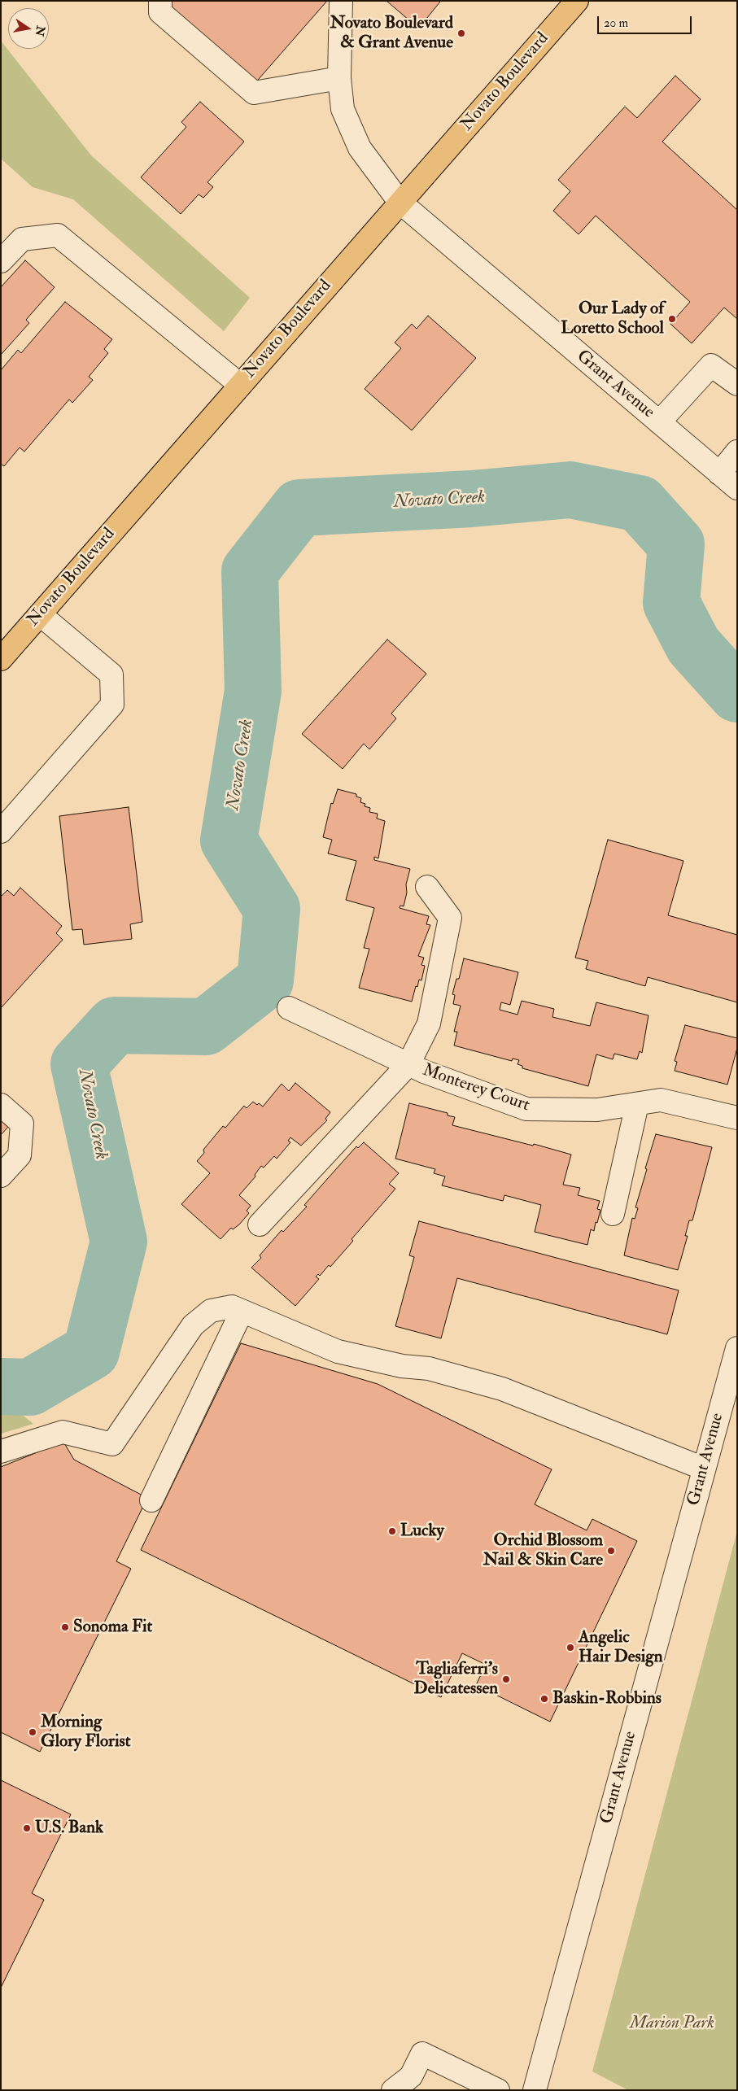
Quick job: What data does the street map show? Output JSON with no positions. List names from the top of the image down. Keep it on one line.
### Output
{"streets":{"main road":["Novato Boulevard"],"street":["Grant Avenue","Monterey Court"]},"crossings":[["Novato Boulevard","Grant Avenue"]],"water":["Novato Creek"],"parks":["Marion Park"],"places":["Novato Boulevard & Grant Avenue","Our Lady of Loretto School","Lucky","Orchid Blossom Nail & Skin Care","Sonoma Fit","Angelic Hair Design","Tagliaferri's Delicatessen","Baskin-Robbins","Morning Glory Florist","U.S. Bank"],"scale_bar":"20 m","north":"right"}
